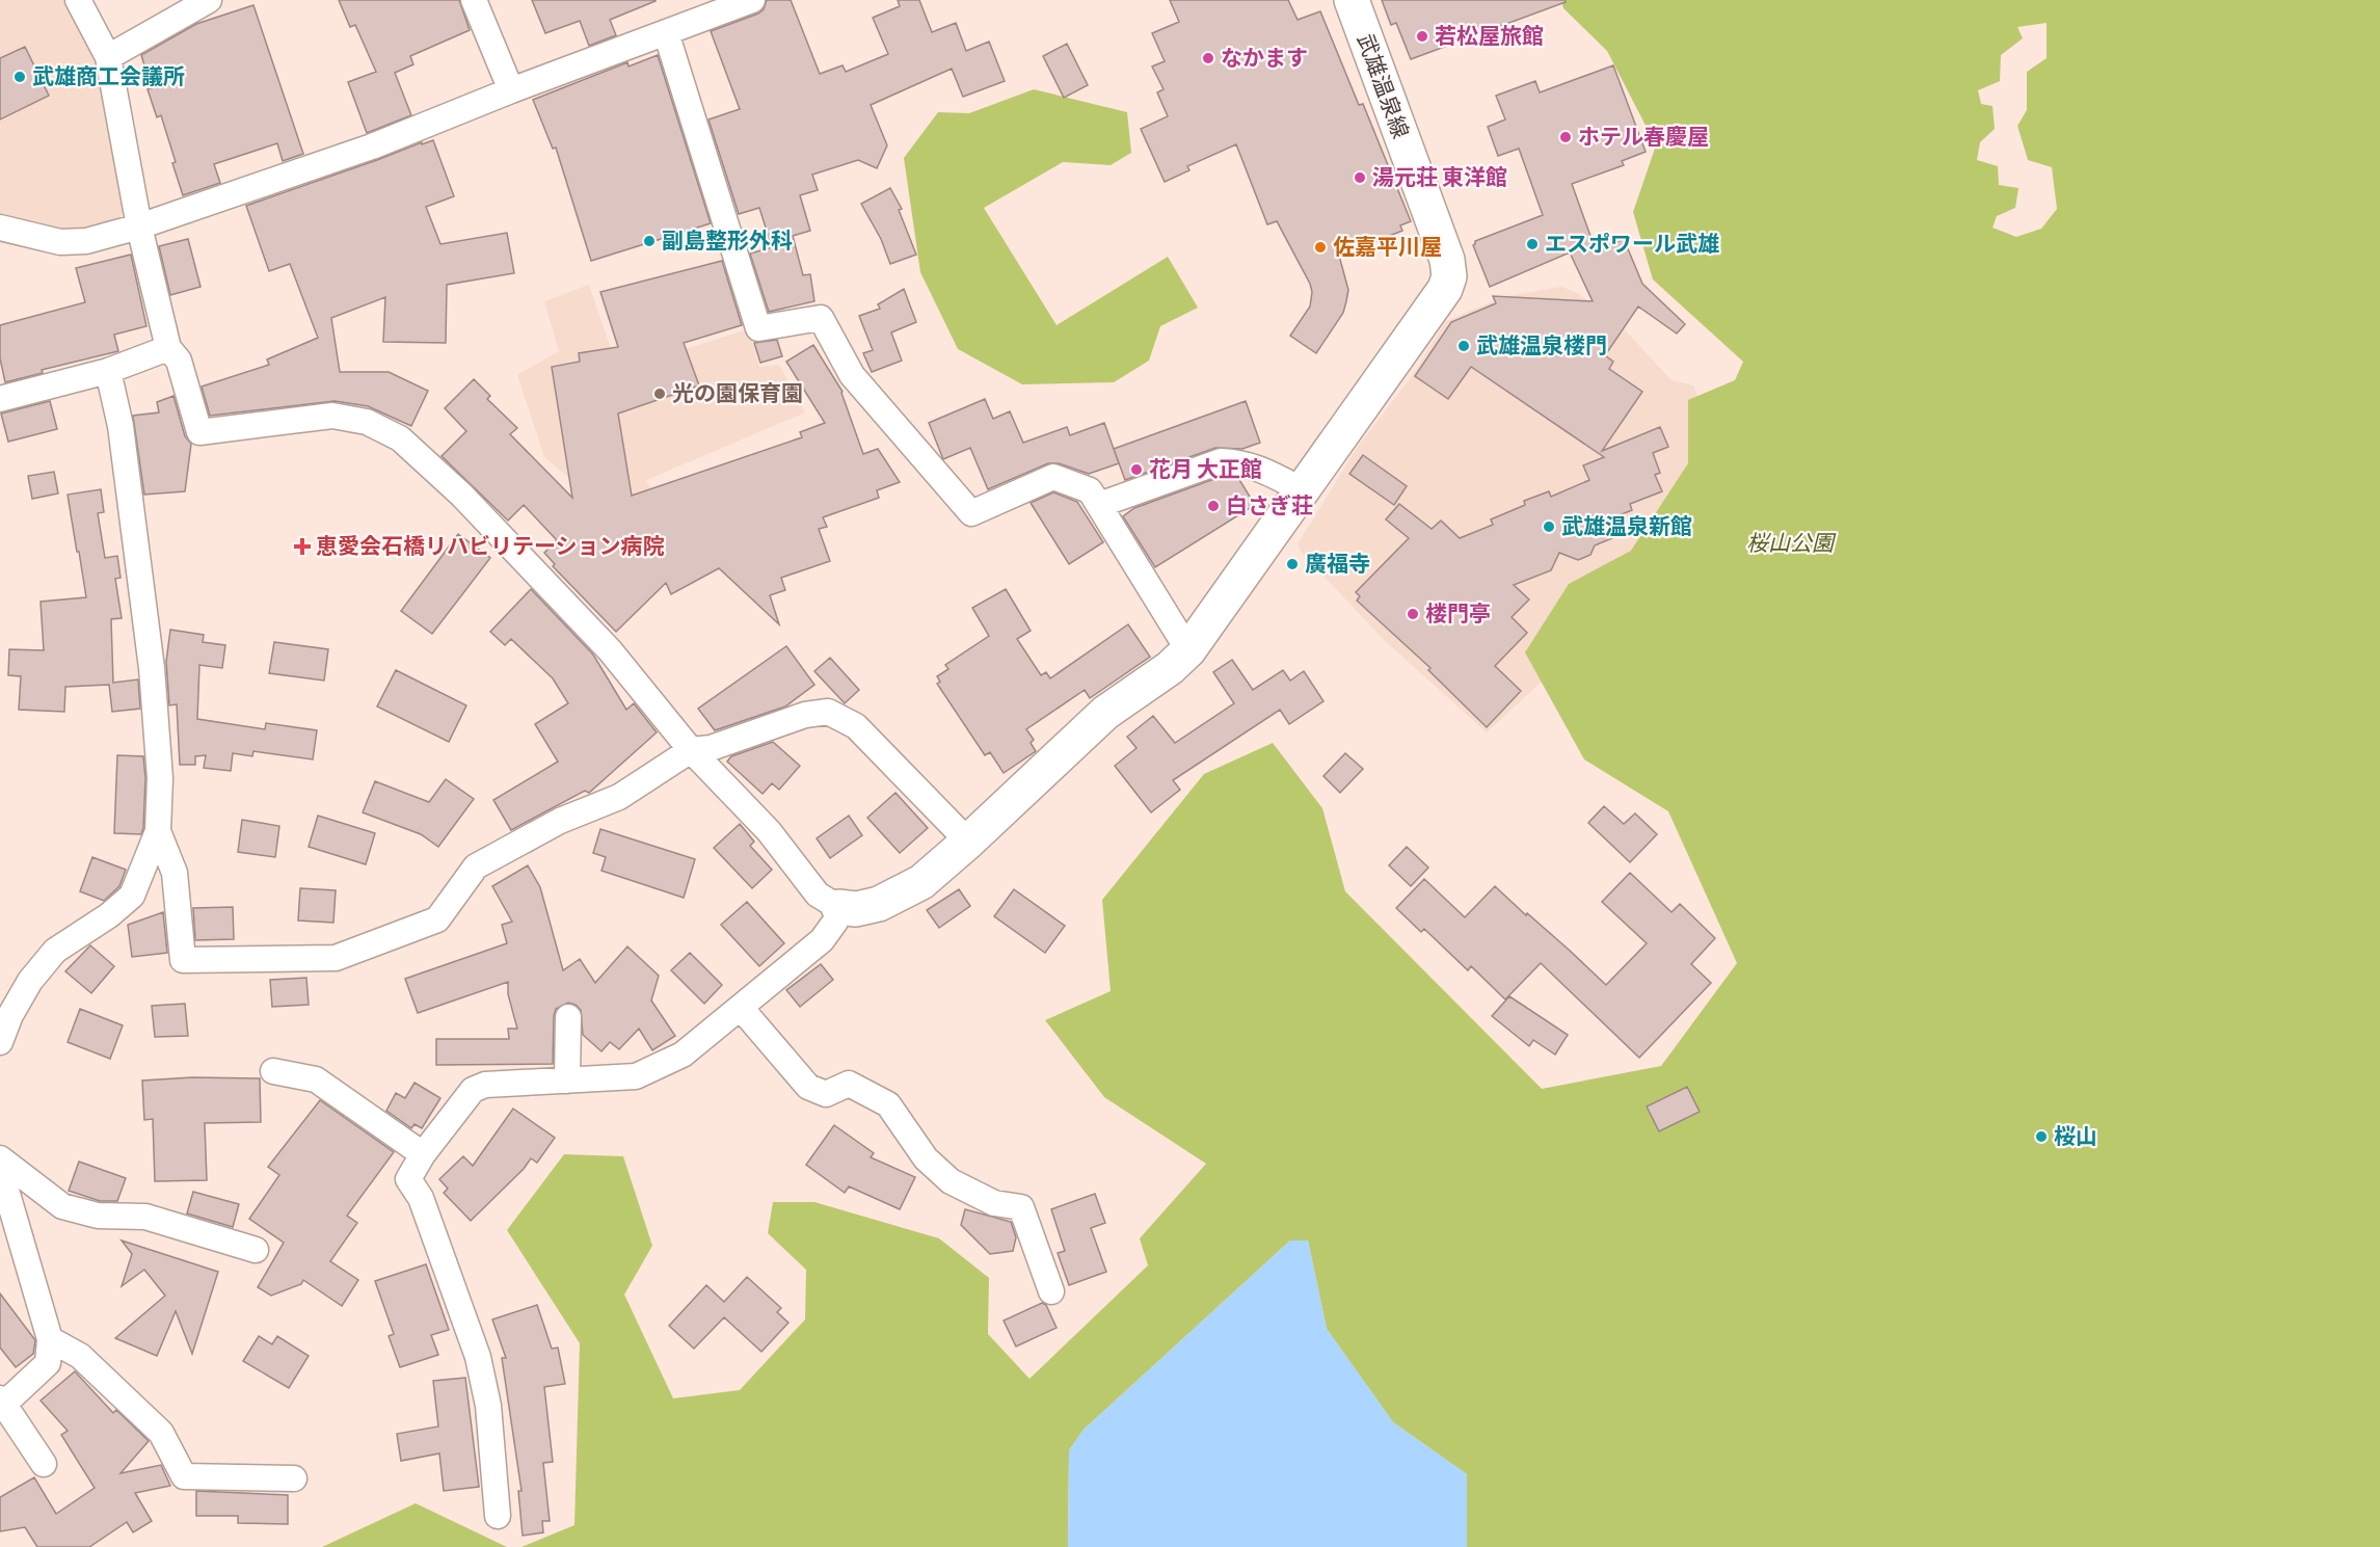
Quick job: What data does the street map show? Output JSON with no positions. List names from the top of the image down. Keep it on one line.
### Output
{"streets":{"street":["武雄温泉線"]},"parks":["桜山公園"],"places":{"other":["若松屋旅館","なかます","武雄商工会議所","ホテル春慶屋","湯元荘 東洋館","副島整形外科","エスポワール武雄","佐嘉平川屋","武雄温泉楼門","光の園保育園","花月 大正館","白さぎ荘","武雄温泉新館","廣福寺","楼門亭","桜山"],"health":["恵愛会石橋リハビリテーション病院"]}}
